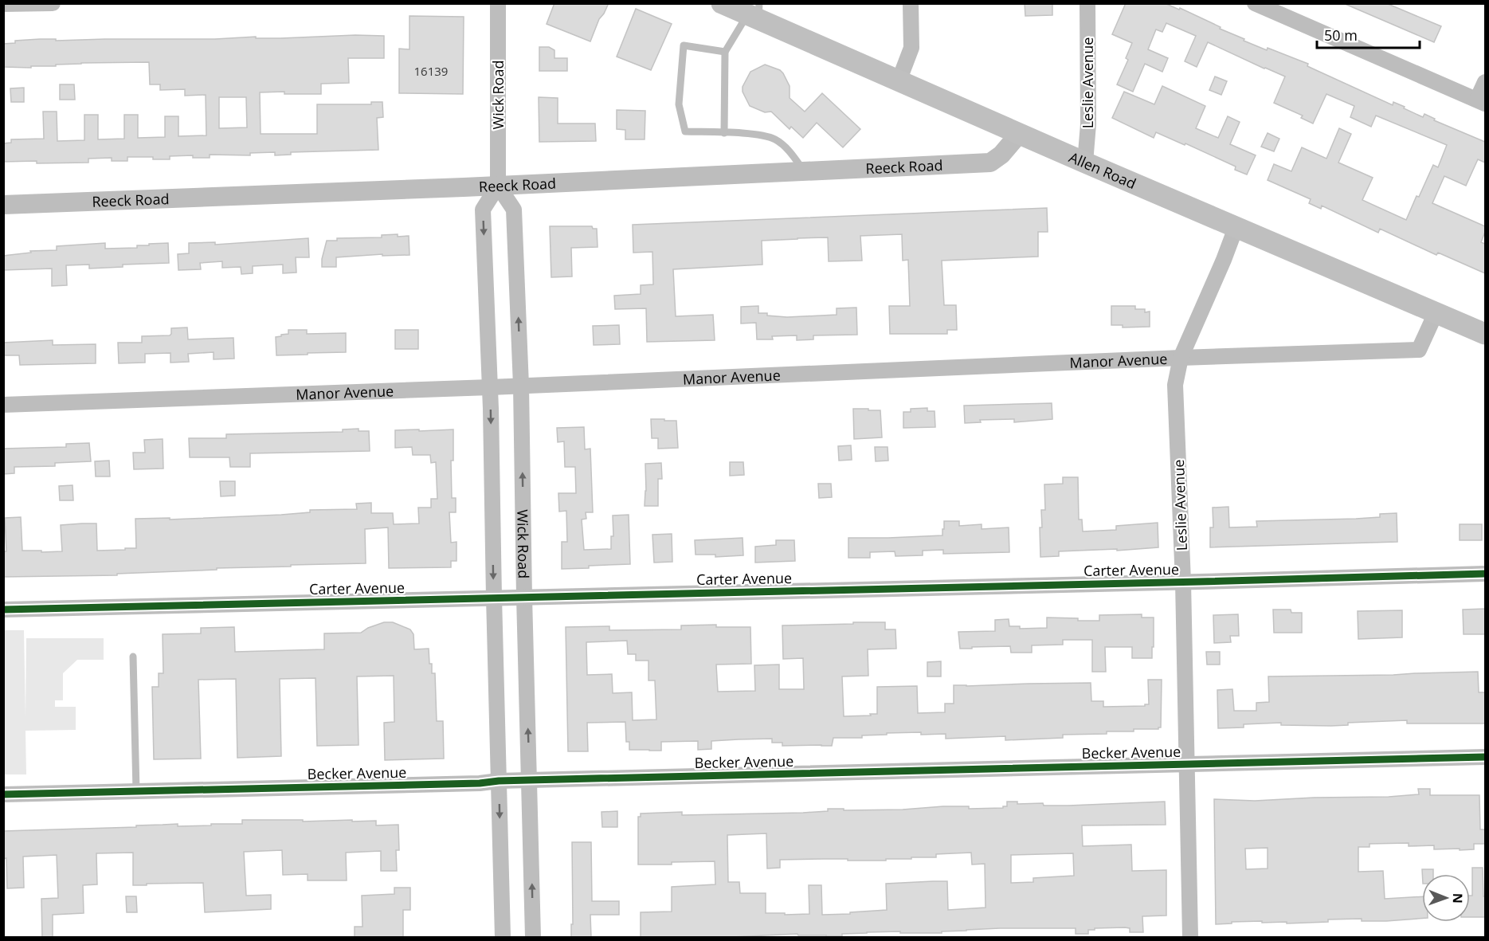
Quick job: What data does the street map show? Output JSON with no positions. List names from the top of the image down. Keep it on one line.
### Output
{"streets":{"main road":["Allen Road"],"street":["Leslie Avenue","Wick Road","Reeck Road","Manor Avenue","Carter Avenue","Becker Avenue"]},"crossings":[["Leslie Avenue","Allen Road"],["Leslie Avenue","Manor Avenue"],["Leslie Avenue","Carter Avenue"],["Leslie Avenue","Becker Avenue"],["Wick Road","Reeck Road"],["Wick Road","Manor Avenue"],["Wick Road","Carter Avenue"],["Wick Road","Becker Avenue"],["Reeck Road","Allen Road"],["Allen Road","Manor Avenue"]],"house_numbers":["16139"],"scale_bar":"50 m","north":"right"}
